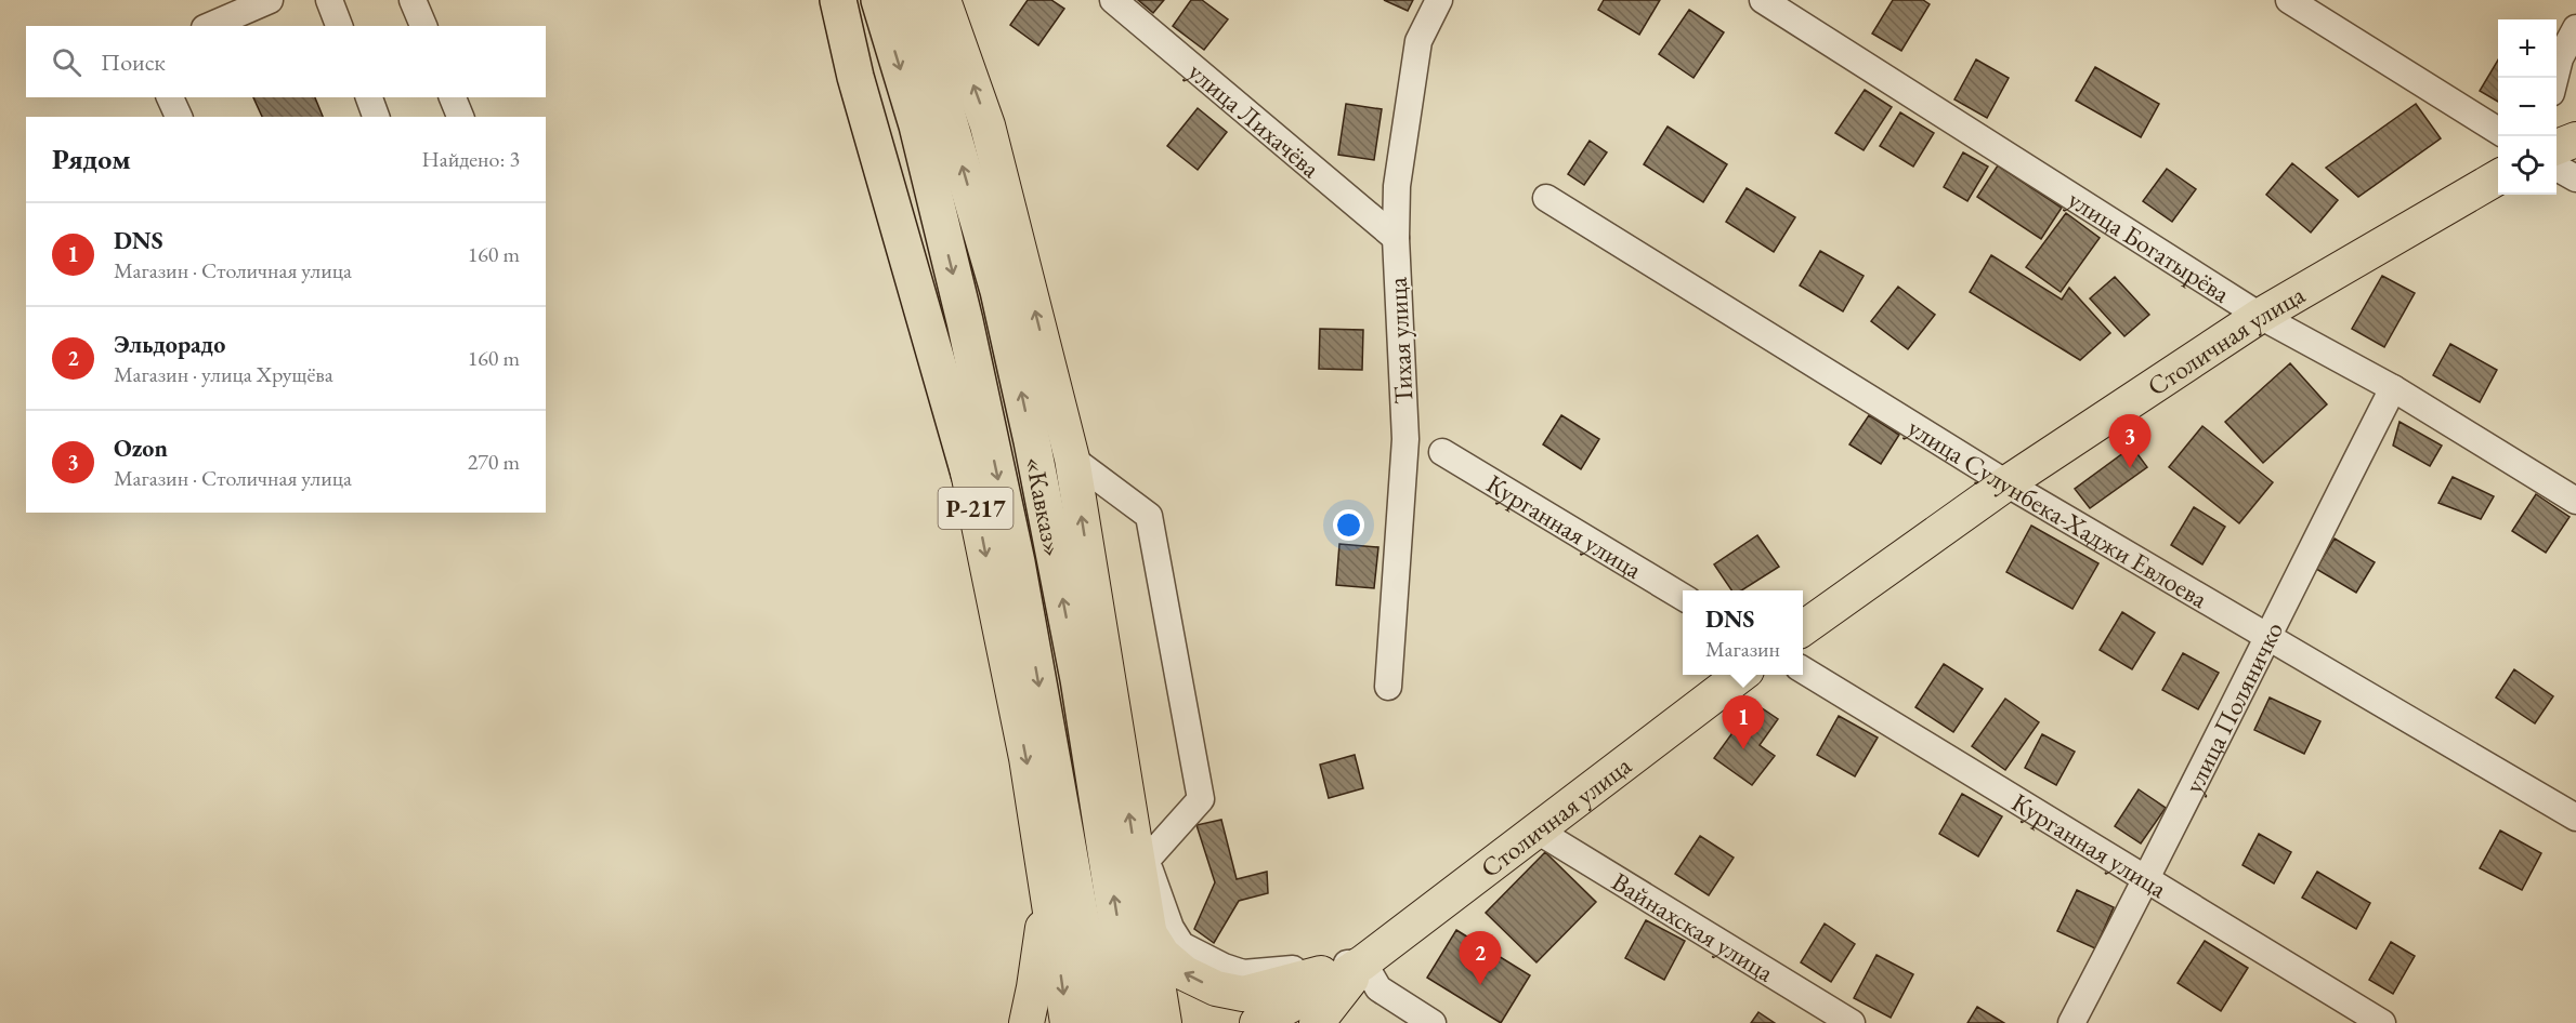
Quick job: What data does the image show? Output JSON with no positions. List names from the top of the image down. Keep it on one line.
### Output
{"streets":{"highway":["«Кавказ»","Р-217"],"main road":["Столичная улица"],"street":["улица Лихачёва","улица Богатырёва","Тихая улица","улица Сулунбека-Хаджи Евлоева","Курганная улица","улица Поляничко","Вайнахская улица"]},"crossings":[["улица Лихачёва","Тихая улица"],["улица Богатырёва","Столичная улица"],["улица Богатырёва","улица Поляничко"],["Столичная улица","улица Сулунбека-Хаджи Евлоева"],["Столичная улица","Вайнахская улица"],["улица Сулунбека-Хаджи Евлоева","улица Поляничко"],["Курганная улица","улица Поляничко"]],"page":{"map_buttons":["+","−"],"search":"Поиск","heading":["Рядом","Найдено: 3"],"list":[{"mark":"1","name":"DNS","note":"Магазин · Столичная улица","value":"160 m"},{"mark":"2","name":"Эльдорадо","note":"Магазин · улица Хрущёва","value":"160 m"},{"mark":"3","name":"Ozon","note":"Магазин · Столичная улица","value":"270 m"}],"pins":["3","1","2"],"popup":["DNS","Магазин"]}}
